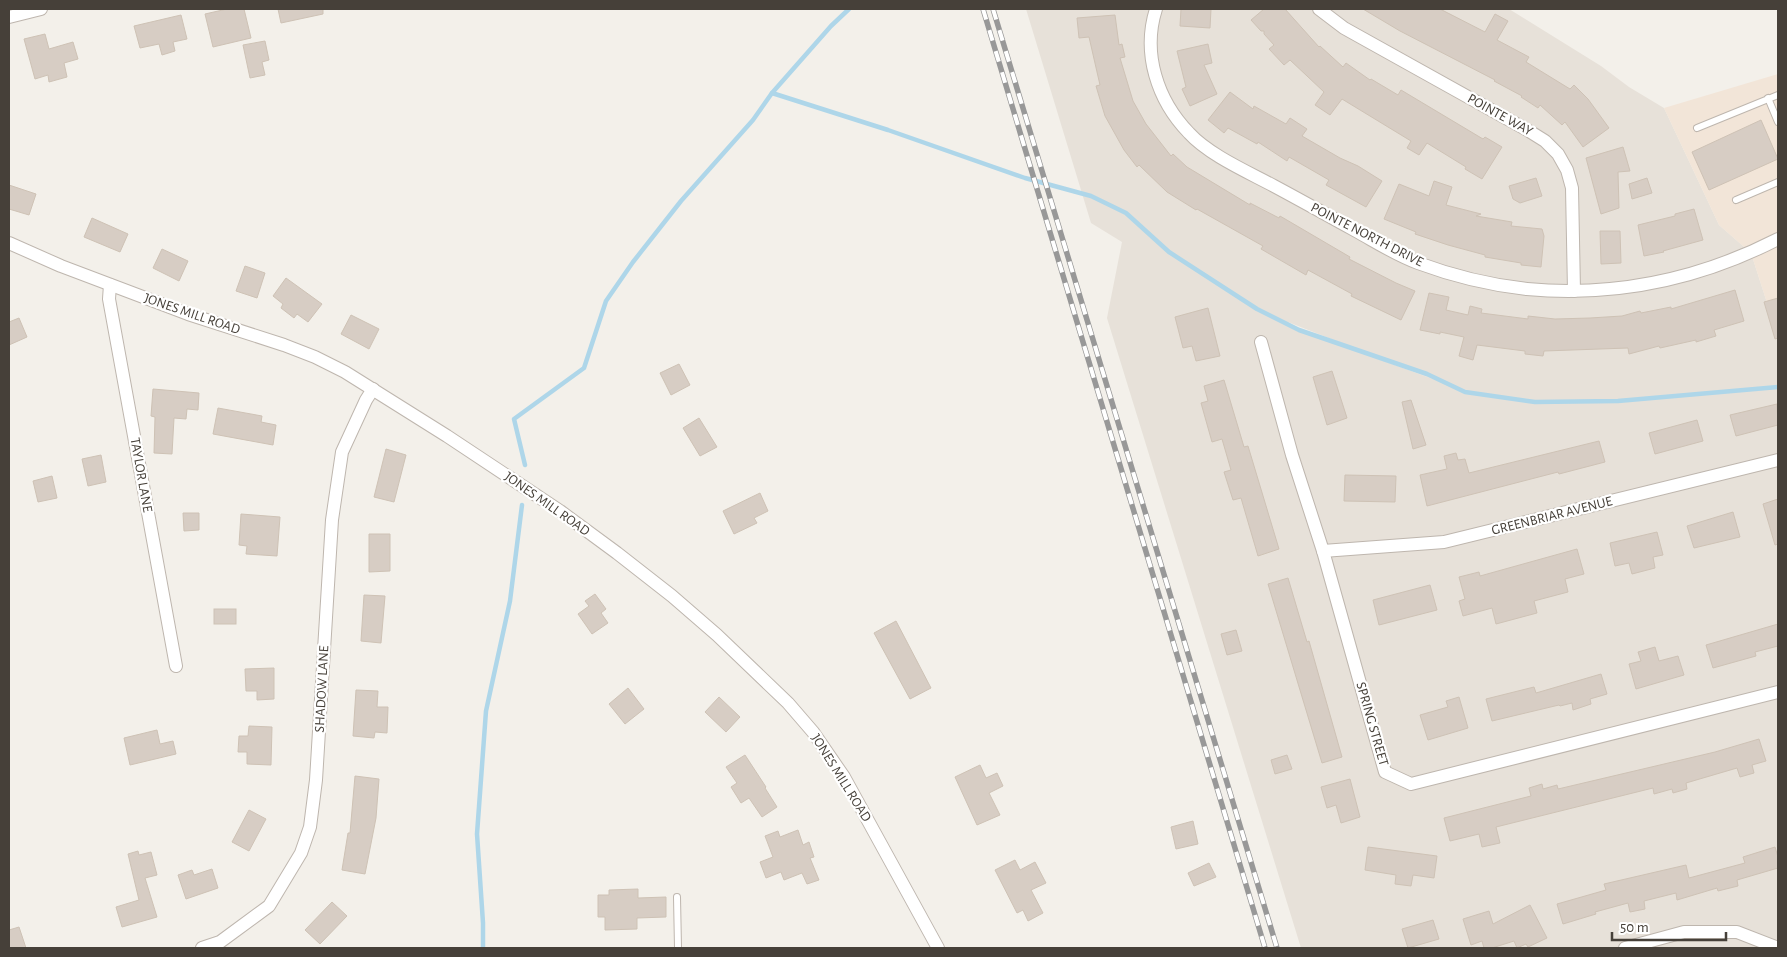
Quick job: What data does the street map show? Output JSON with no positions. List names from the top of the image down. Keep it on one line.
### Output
{"streets":{"street":["POINTE WAY","POINTE NORTH DRIVE","JONES MILL ROAD","TAYLOR LANE","GREENBRIAR AVENUE","SHADOW LANE","SPRING STREET"]},"crossings":[["POINTE WAY","POINTE NORTH DRIVE"],["JONES MILL ROAD","TAYLOR LANE"],["JONES MILL ROAD","SHADOW LANE"],["GREENBRIAR AVENUE","SPRING STREET"]],"scale_bar":"50 m"}
